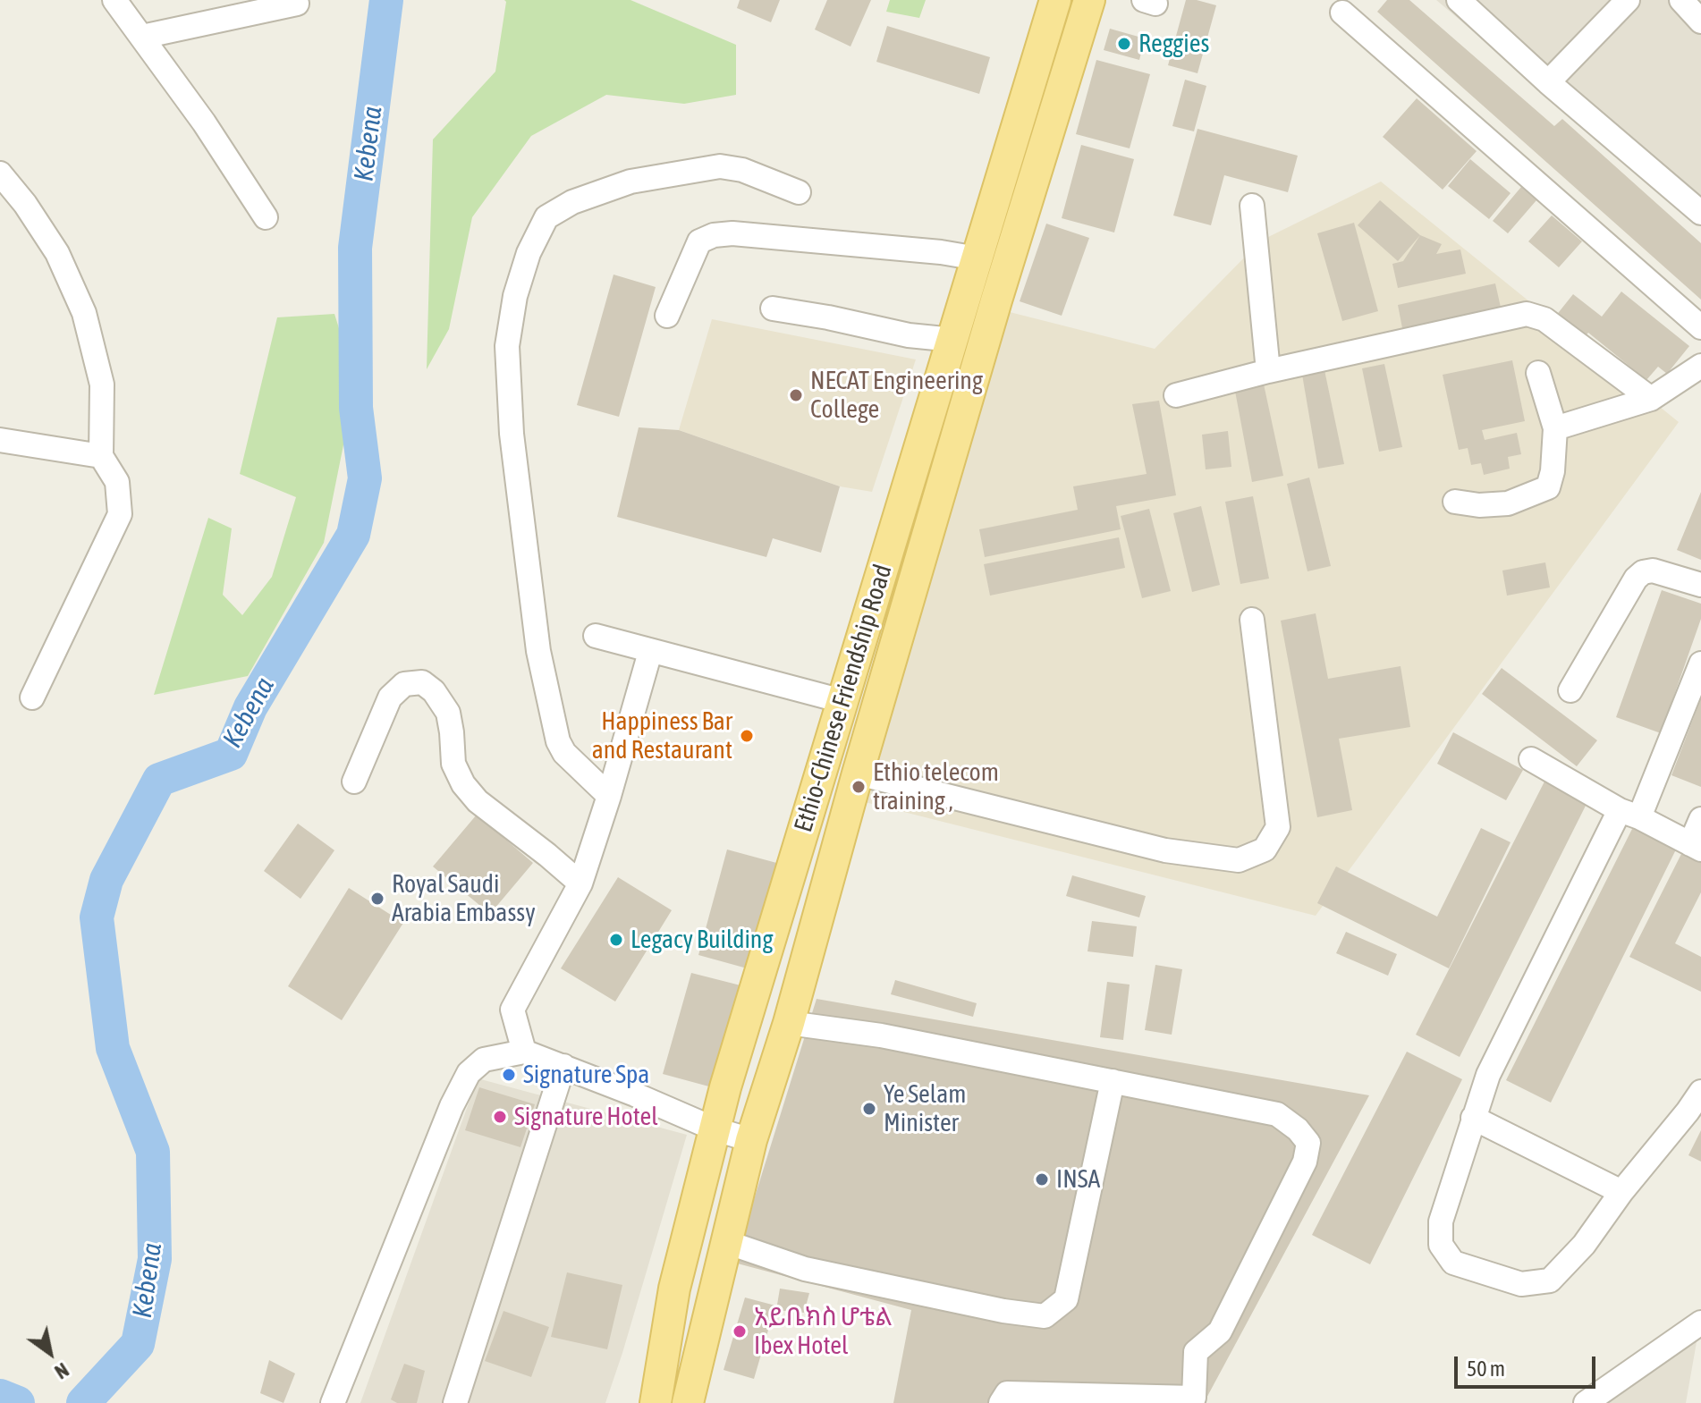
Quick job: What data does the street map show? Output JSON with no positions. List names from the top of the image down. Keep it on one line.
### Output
{"streets":{"main road":["Ethio-Chinese Friendship Road"]},"water":["Kebena"],"places":["Reggies","NECAT Engineering College","Happiness Bar and Restaurant","Ethio telecom training ,","Royal Saudi Arabia Embassy","Legacy Building","Signature Spa","Ye Selam Minister","Signature Hotel","INSA","አይቤክስ ሆቴል Ibex Hotel"],"scale_bar":"50 m","north":"bottom right"}
